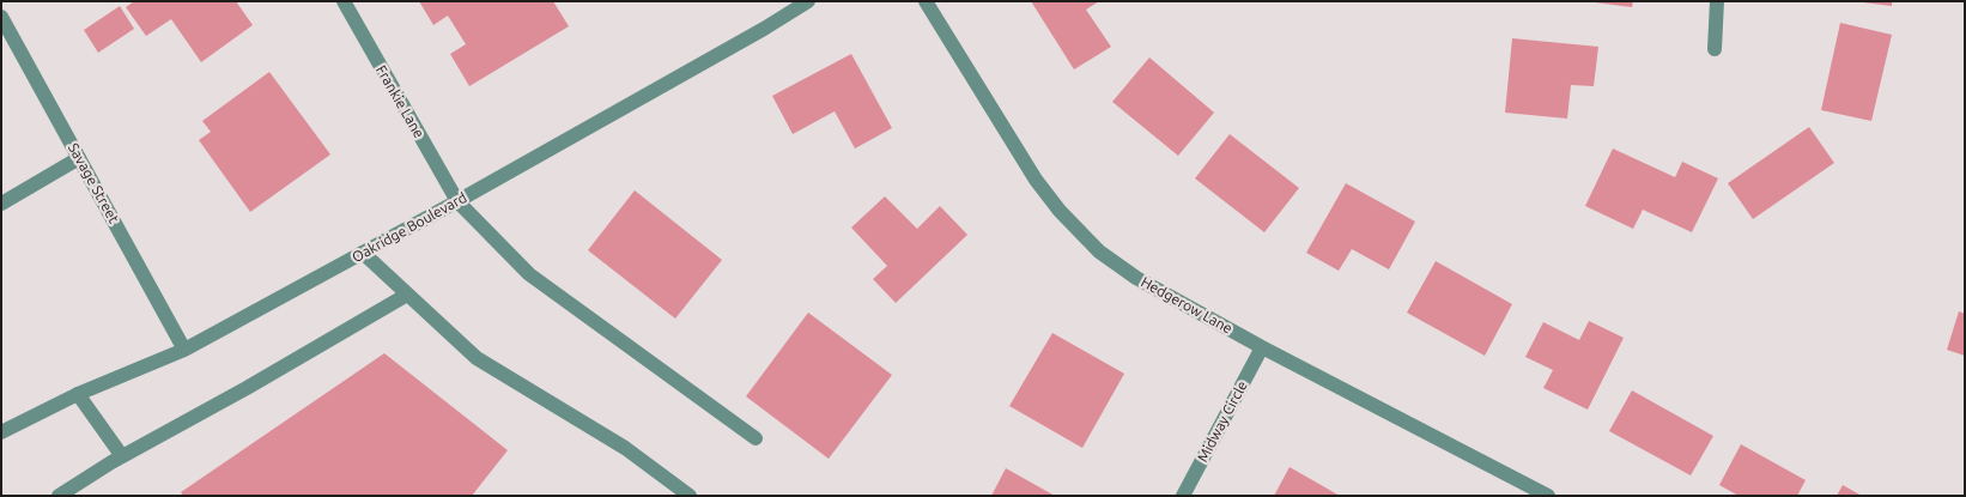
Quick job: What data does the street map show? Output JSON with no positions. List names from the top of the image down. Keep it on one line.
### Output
{"streets":{"street":["Frankie Lane","Savage Street","Oakridge Boulevard","Hedgerow Lane","Midway Circle"]},"crossings":[["Frankie Lane","Oakridge Boulevard"],["Savage Street","Oakridge Boulevard"],["Hedgerow Lane","Midway Circle"]]}
